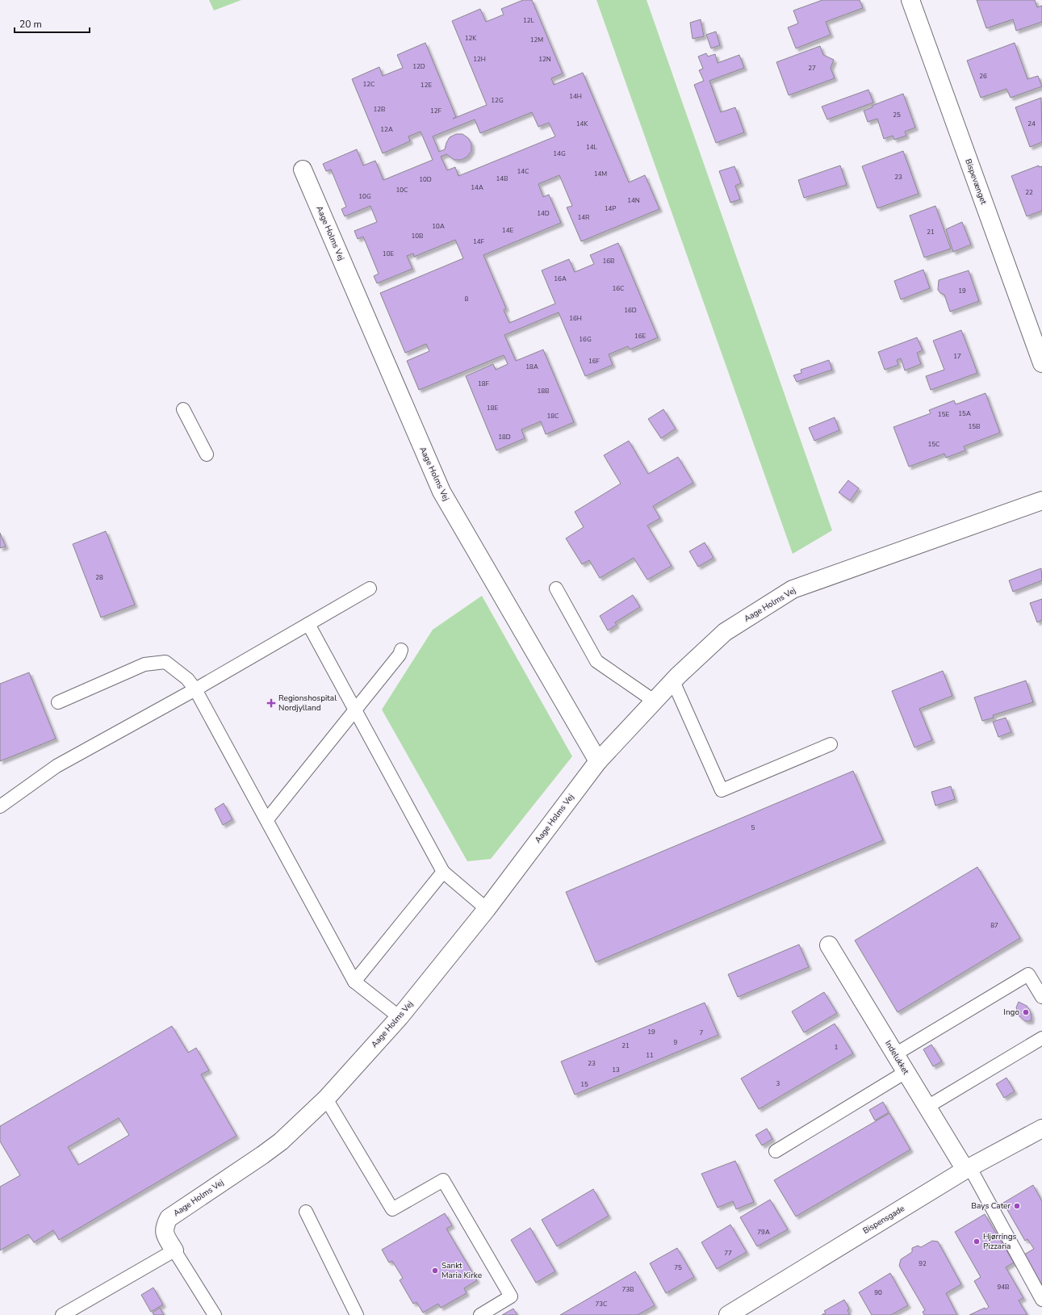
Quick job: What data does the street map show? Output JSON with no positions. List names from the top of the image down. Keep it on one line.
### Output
{"streets":{"street":["Bispevænget","Aage Holms Vej","Indelukket","Bispensgade"]},"crossings":[["Indelukket","Bispensgade"]],"places":{"health":["Regionshospital Nordjylland"],"other":["Ingo","Bays Cater","Hjørrings Pizzaria","Sankt Maria Kirke"]},"house_numbers":["12L","12K","12M","12H","12N","12D","27","26","12C","12E","14H","12G","12B","12F","25","14K","24","12A","14L","14G","14C","14M","23","14B","10D","14A","10C","22","10G","14N","14P","14D","14R","10A","14E","21","10B","14F","10E","16B","16A","16C","19","8","16D","16H","16E","16G","17","16F","18A","18F","18B","18E","15A","15E","18C","15B","18D","15C","28","5","87","19","7","9","21","1","11","23","13","3","15","79A","77","92","75","94B","73B","90","73C"],"scale_bar":"20 m"}
